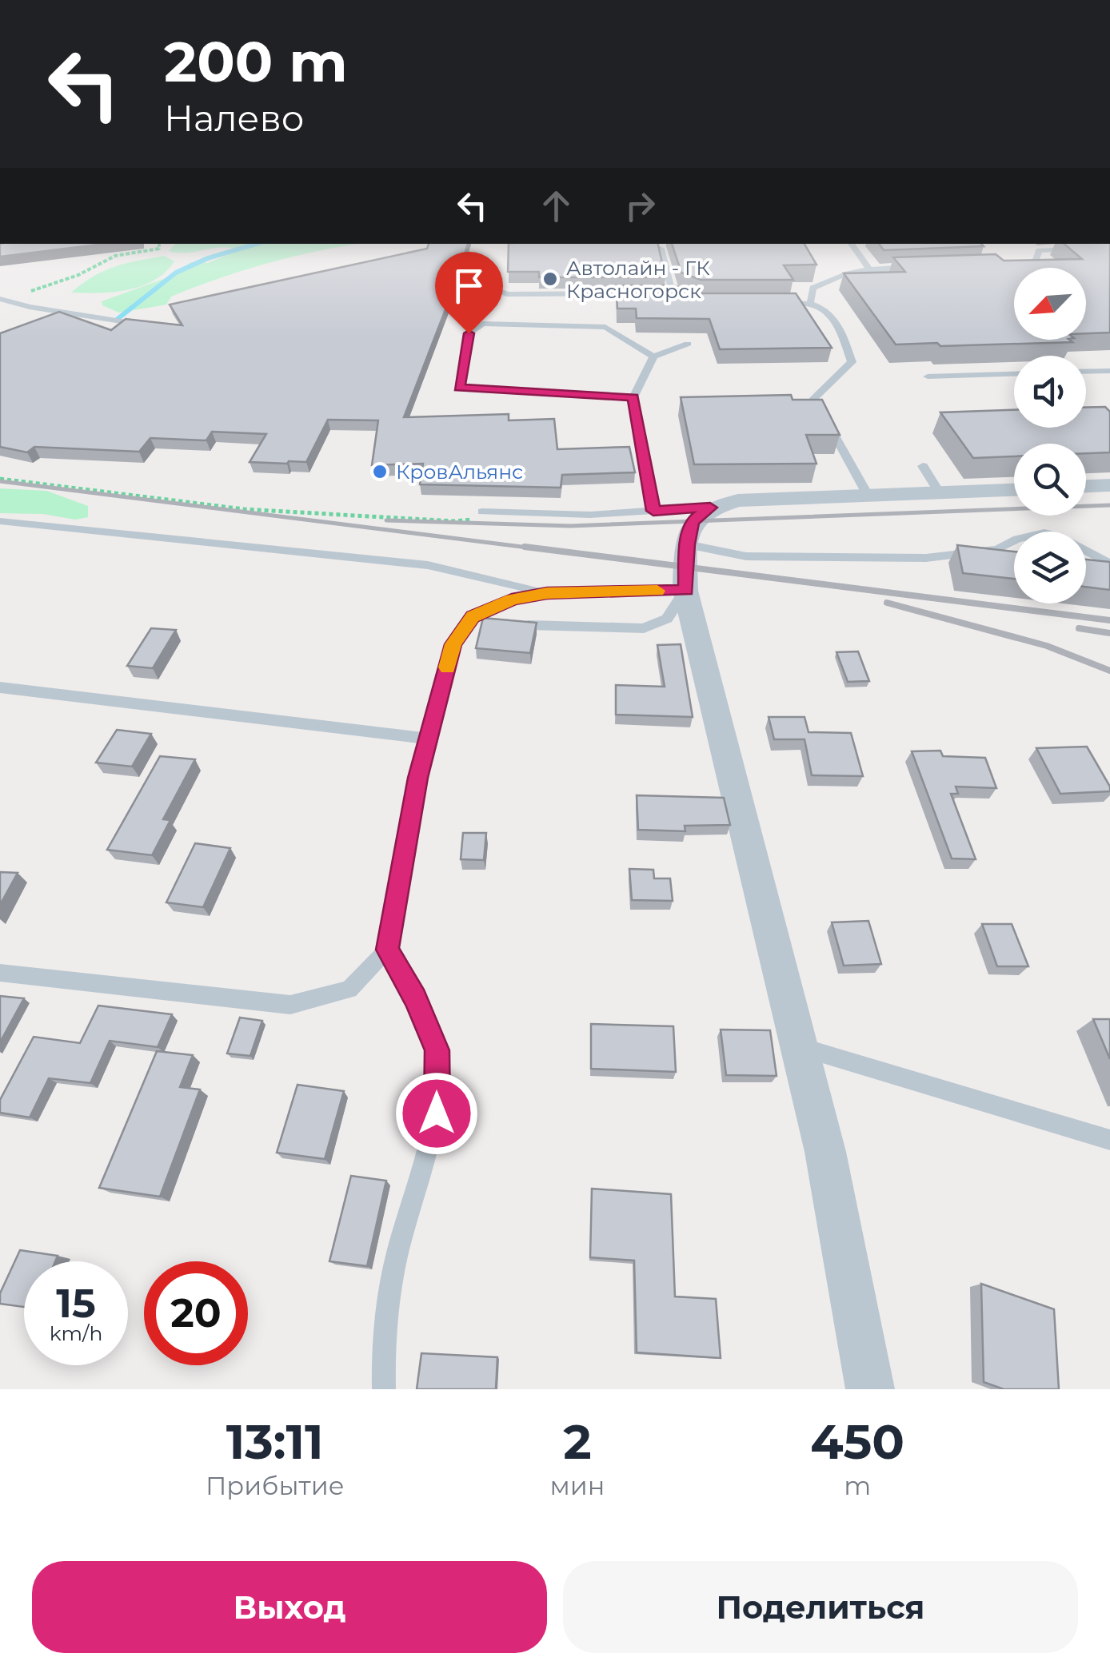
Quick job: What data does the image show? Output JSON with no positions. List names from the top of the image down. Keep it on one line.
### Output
{"places":["Автолайн - ГК Красногорск","КровАльянс"],"north":"bottom left","page":{"turn":["200 m","Налево"],"speed":"15 km/h","limit":"20","eta":["13:11","Прибытие","2","мин","450","m"],"buttons":["Выход","Поделиться"]}}
